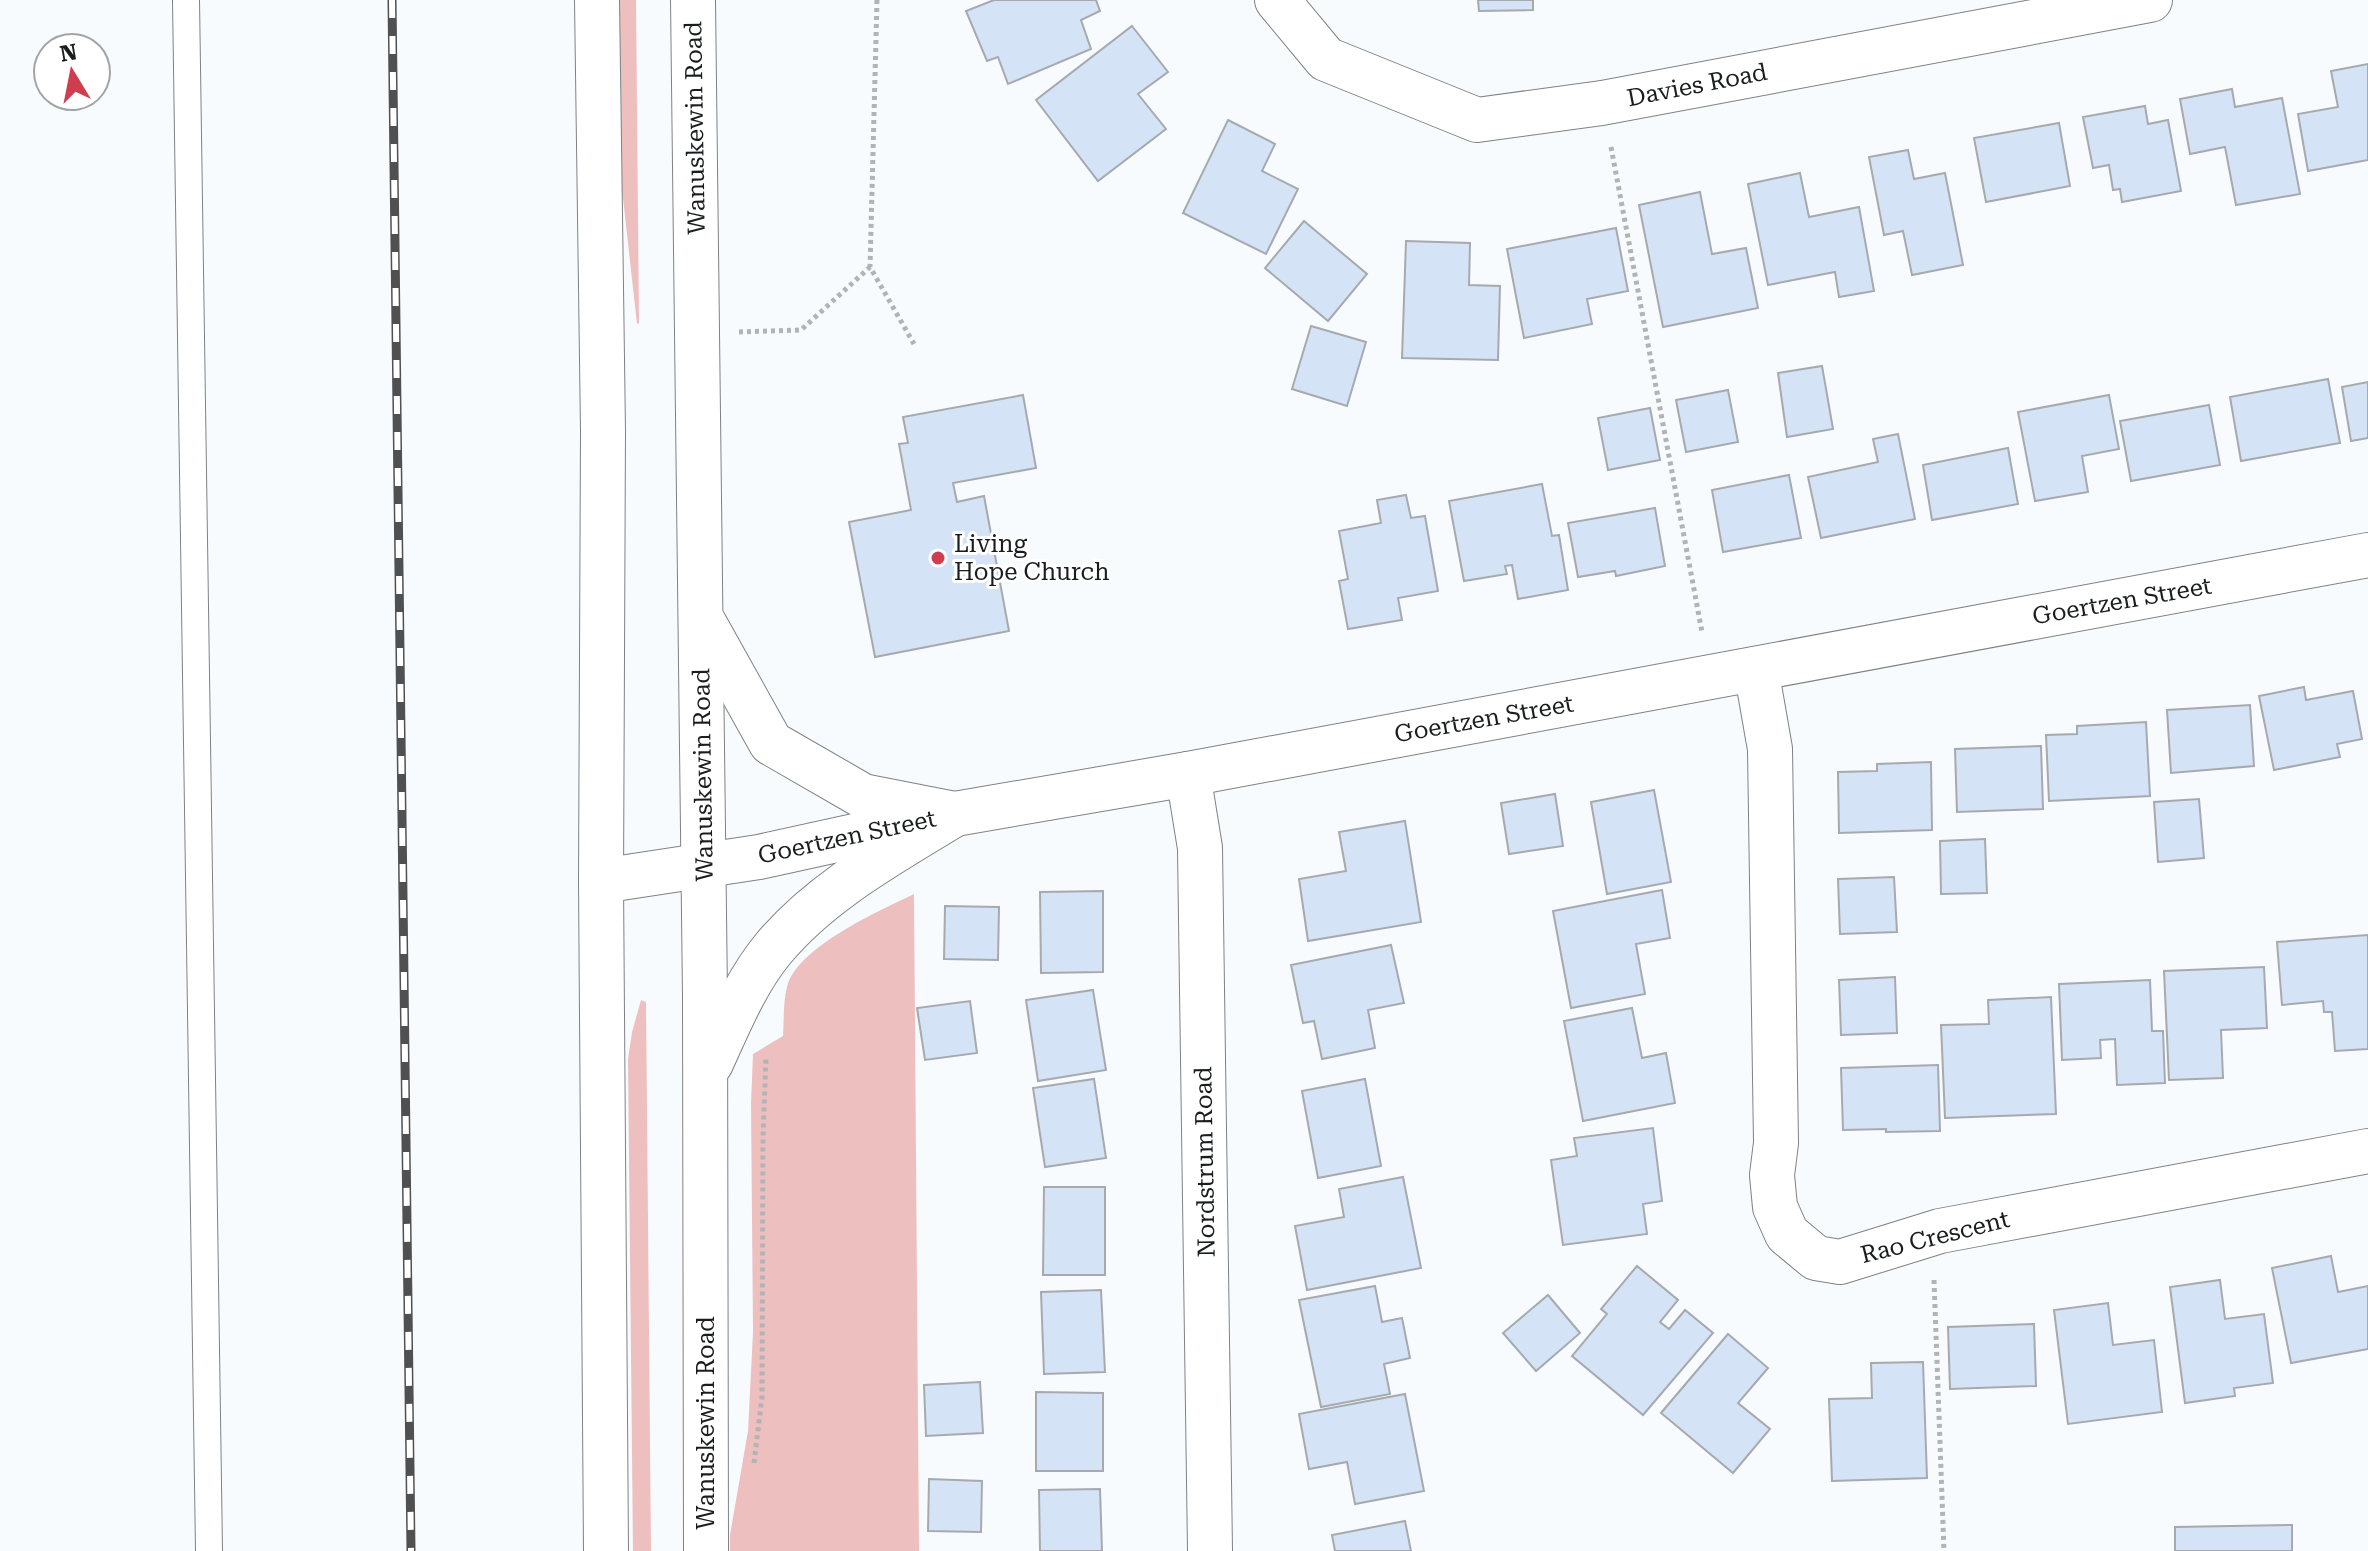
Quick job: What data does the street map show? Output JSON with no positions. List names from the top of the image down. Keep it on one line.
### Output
{"streets":{"street":["Davies Road","Wanuskewin Road","Goertzen Street","Nordstrum Road","Rao Crescent"]},"crossings":[["Wanuskewin Road","Goertzen Street"],["Goertzen Street","Nordstrum Road"],["Goertzen Street","Rao Crescent"]],"places":["Living Hope Church"],"north":"top"}
